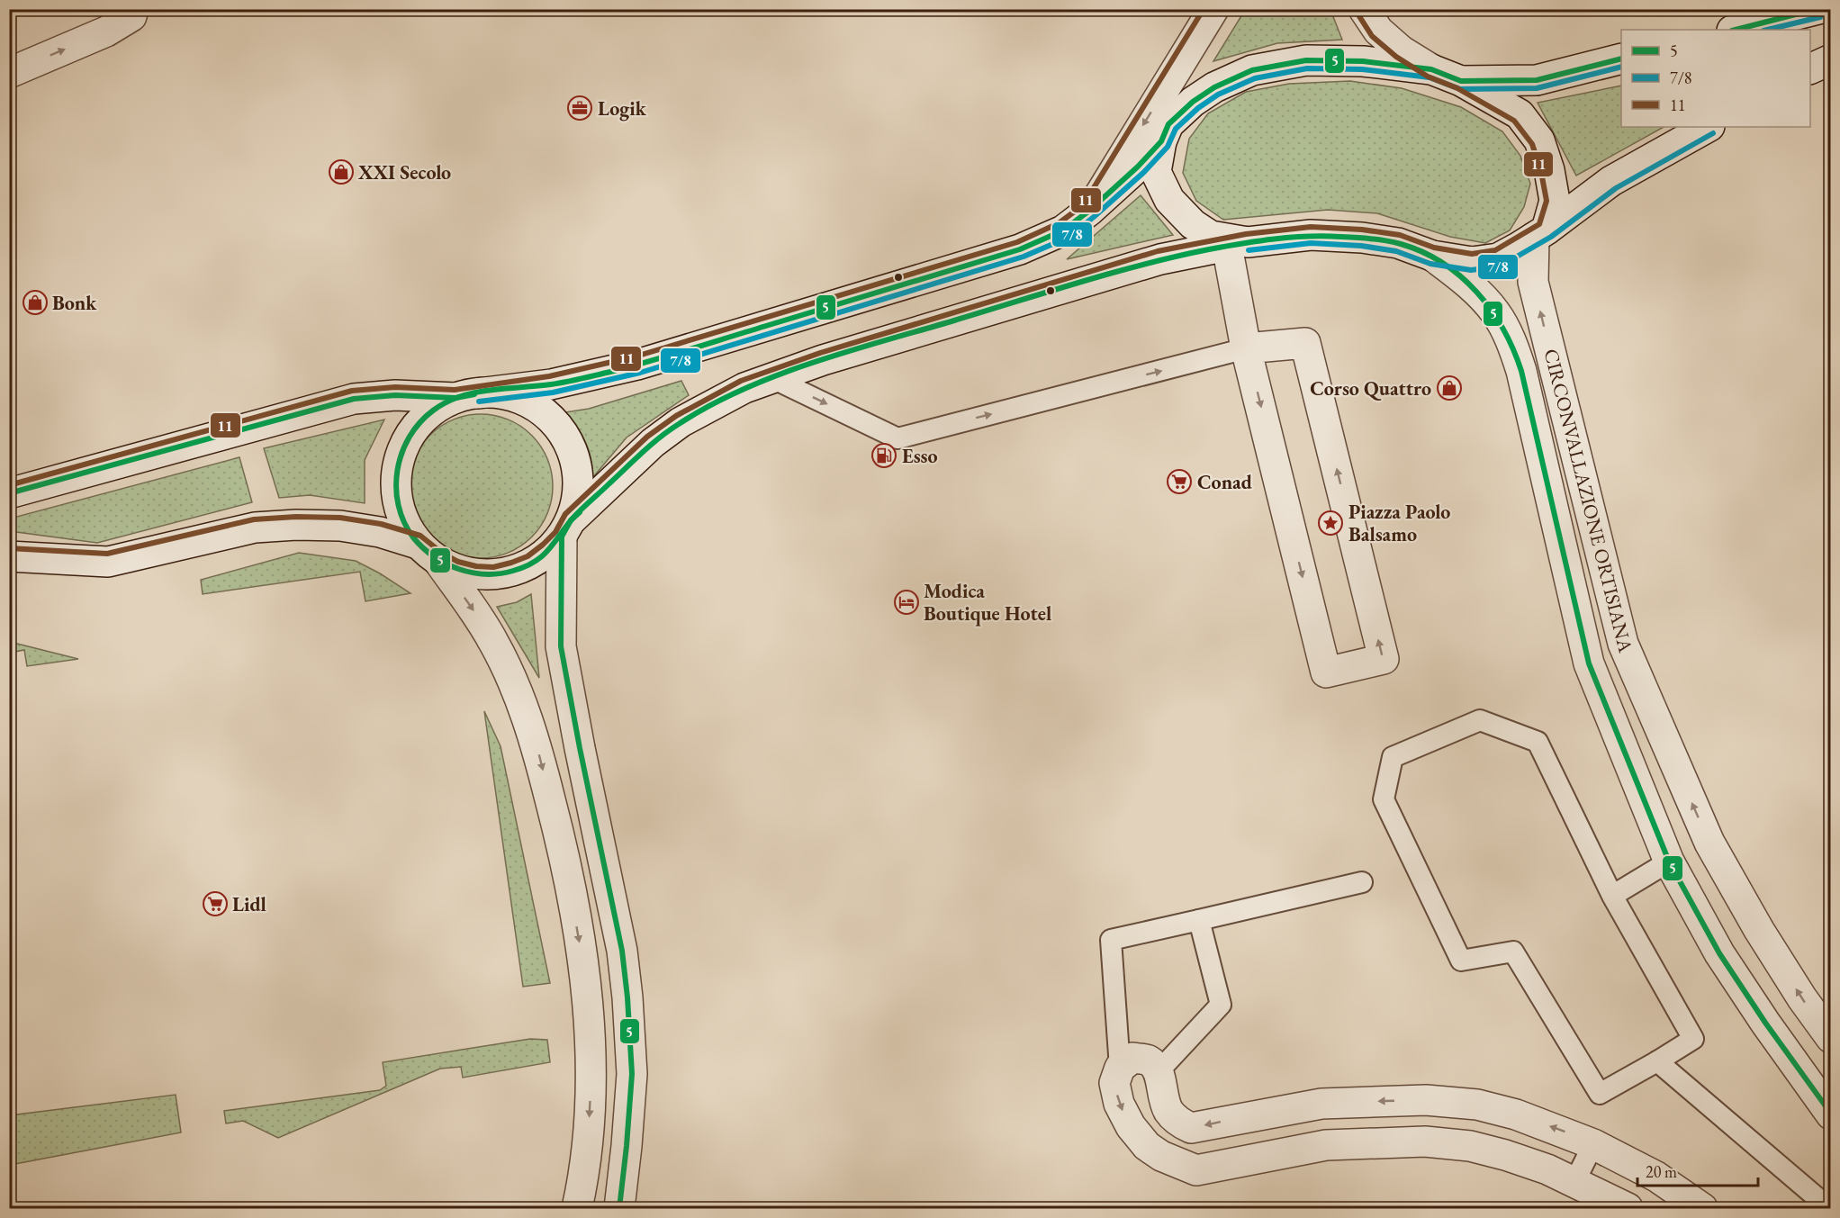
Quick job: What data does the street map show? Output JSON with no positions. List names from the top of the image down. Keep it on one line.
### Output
{"streets":{"street":["CIRCONVALLAZIONE ORTISIANA"]},"places":{"office":["Logik"],"shop":["XXI Secolo","Bonk","Corso Quattro"],"fuel station":["Esso"],"supermarket":["Conad","Lidl"],"place":["Piazza Paolo Balsamo"],"hotel":["Modica Boutique Hotel"]},"lines":["transit line 5","transit line 11","transit line 7/8"],"legend":["5","7/8","11"],"scale_bar":"20 m"}
